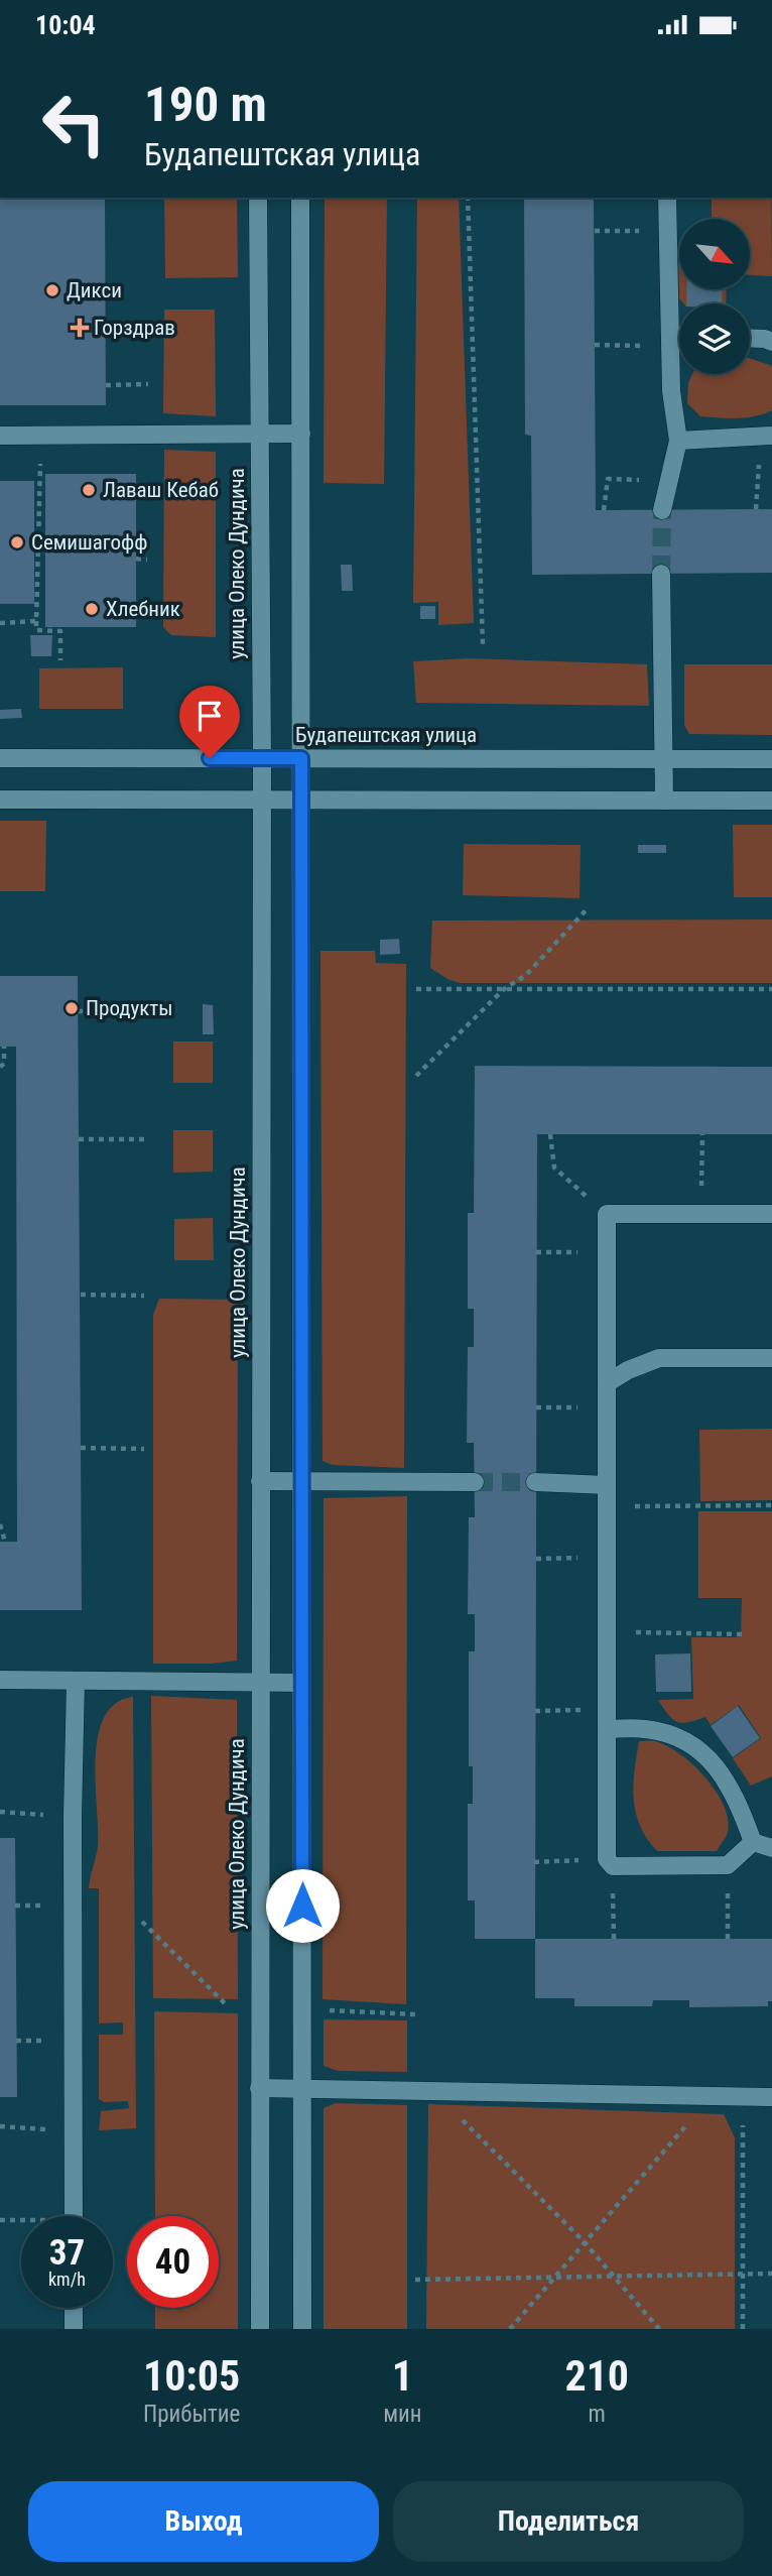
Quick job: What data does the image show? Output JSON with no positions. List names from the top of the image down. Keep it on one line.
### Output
{"streets":{"street":["улица Олеко Дундича","Будапештская улица"]},"crossings":[["улица Олеко Дундича","Будапештская улица"]],"places":{"other":["Дикси","Лаваш Кебаб","Семишагофф","Хлебник","Продукты"],"health":["Горздрав"]},"north":"bottom right","page":{"status":"10:04","turn":["190 m","Будапештская улица"],"speed":"37 km/h","limit":"40","eta":["10:05","Прибытие","1","мин","210","m"],"buttons":["Выход","Поделиться"]}}
